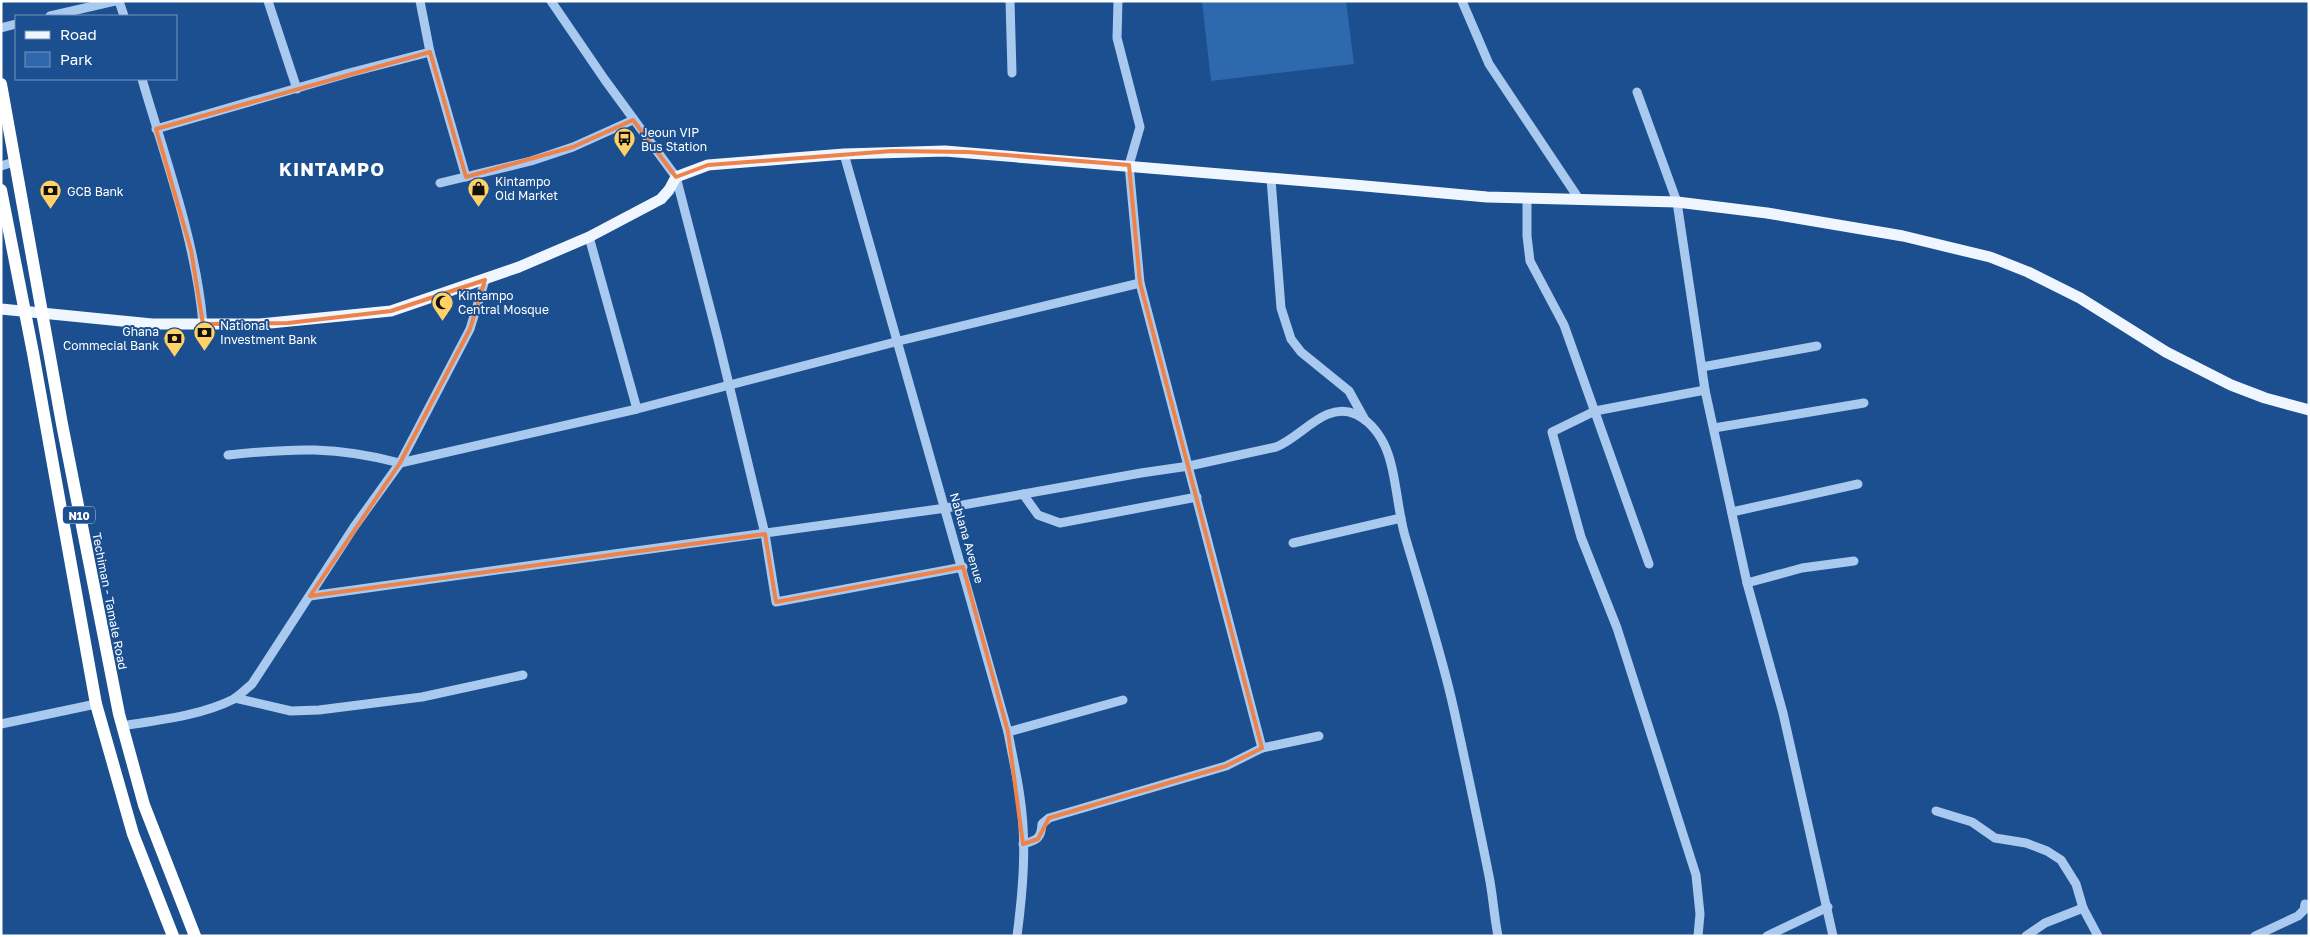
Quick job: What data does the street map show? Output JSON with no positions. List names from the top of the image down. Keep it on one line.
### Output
{"streets":{"highway":["N10","Techiman - Tamale Road"],"street":["Nablana Avenue"]},"districts":["KINTAMPO"],"places":{"bus stop":["Jeoun VIP Bus Station"],"shop":["Kintampo Old Market"],"bank":["GCB Bank","National Investment Bank","Ghana Commecial Bank"],"mosque":["Kintampo Central Mosque"]},"legend":["Road","Park"]}
